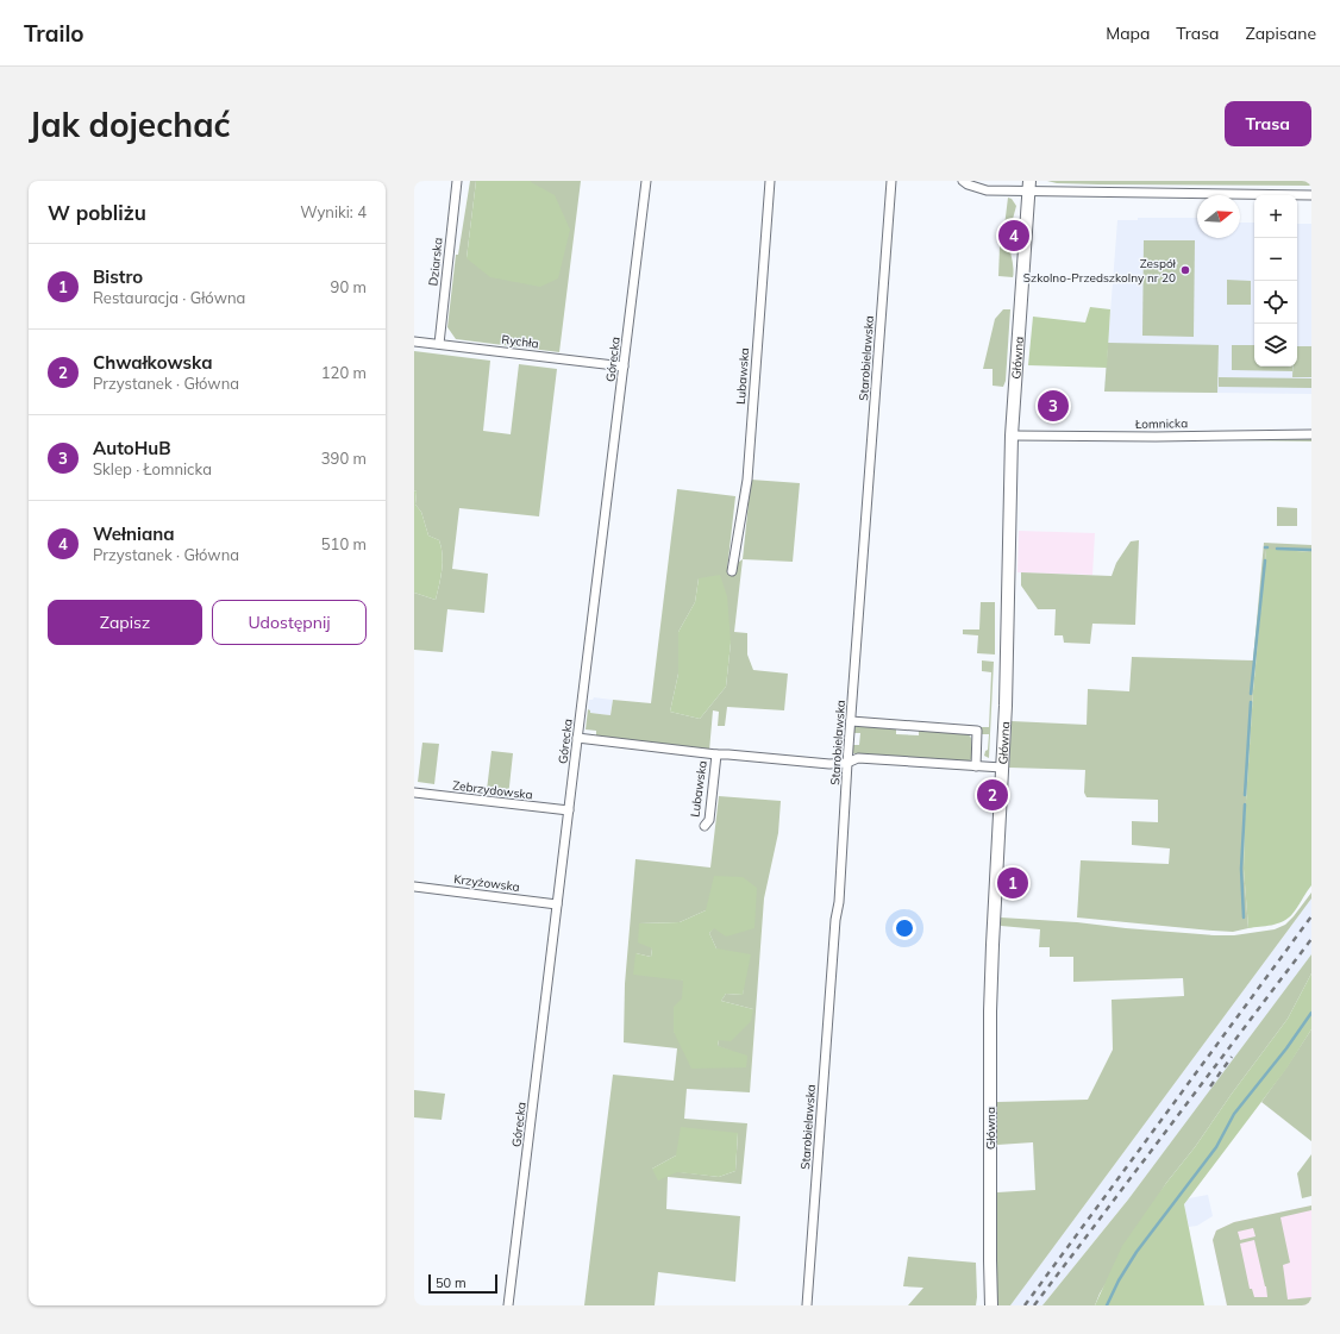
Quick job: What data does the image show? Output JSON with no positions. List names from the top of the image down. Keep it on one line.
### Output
{"streets":{"street":["Dziarska","Rychła","Starobielawska","Główna","Górecka","Lubawska","Łomnicka","Zebrzydowska","Krzyżowska"]},"crossings":[["Dziarska","Rychła"],["Rychła","Górecka"],["Główna","Łomnicka"],["Górecka","Zebrzydowska"],["Górecka","Krzyżowska"]],"places":["Zespół Szkolno-Przedszkolny nr 20"],"scale_bar":"50 m","north":"right","page":{"header":"Trailo","nav":["Mapa","Trasa","Zapisane"],"buttons":["Trasa",["Zapisz","Udostępnij"]],"title":"Jak dojechać","heading":["W pobliżu","Wyniki: 4"],"map_buttons":["+","−"],"pins":["4","3","2","1"],"list":[{"mark":"1","name":"Bistro","note":"Restauracja · Główna","value":"90 m"},{"mark":"2","name":"Chwałkowska","note":"Przystanek · Główna","value":"120 m"},{"mark":"3","name":"AutoHuB","note":"Sklep · Łomnicka","value":"390 m"},{"mark":"4","name":"Wełniana","note":"Przystanek · Główna","value":"510 m"}],"scale":"50 m"}}
